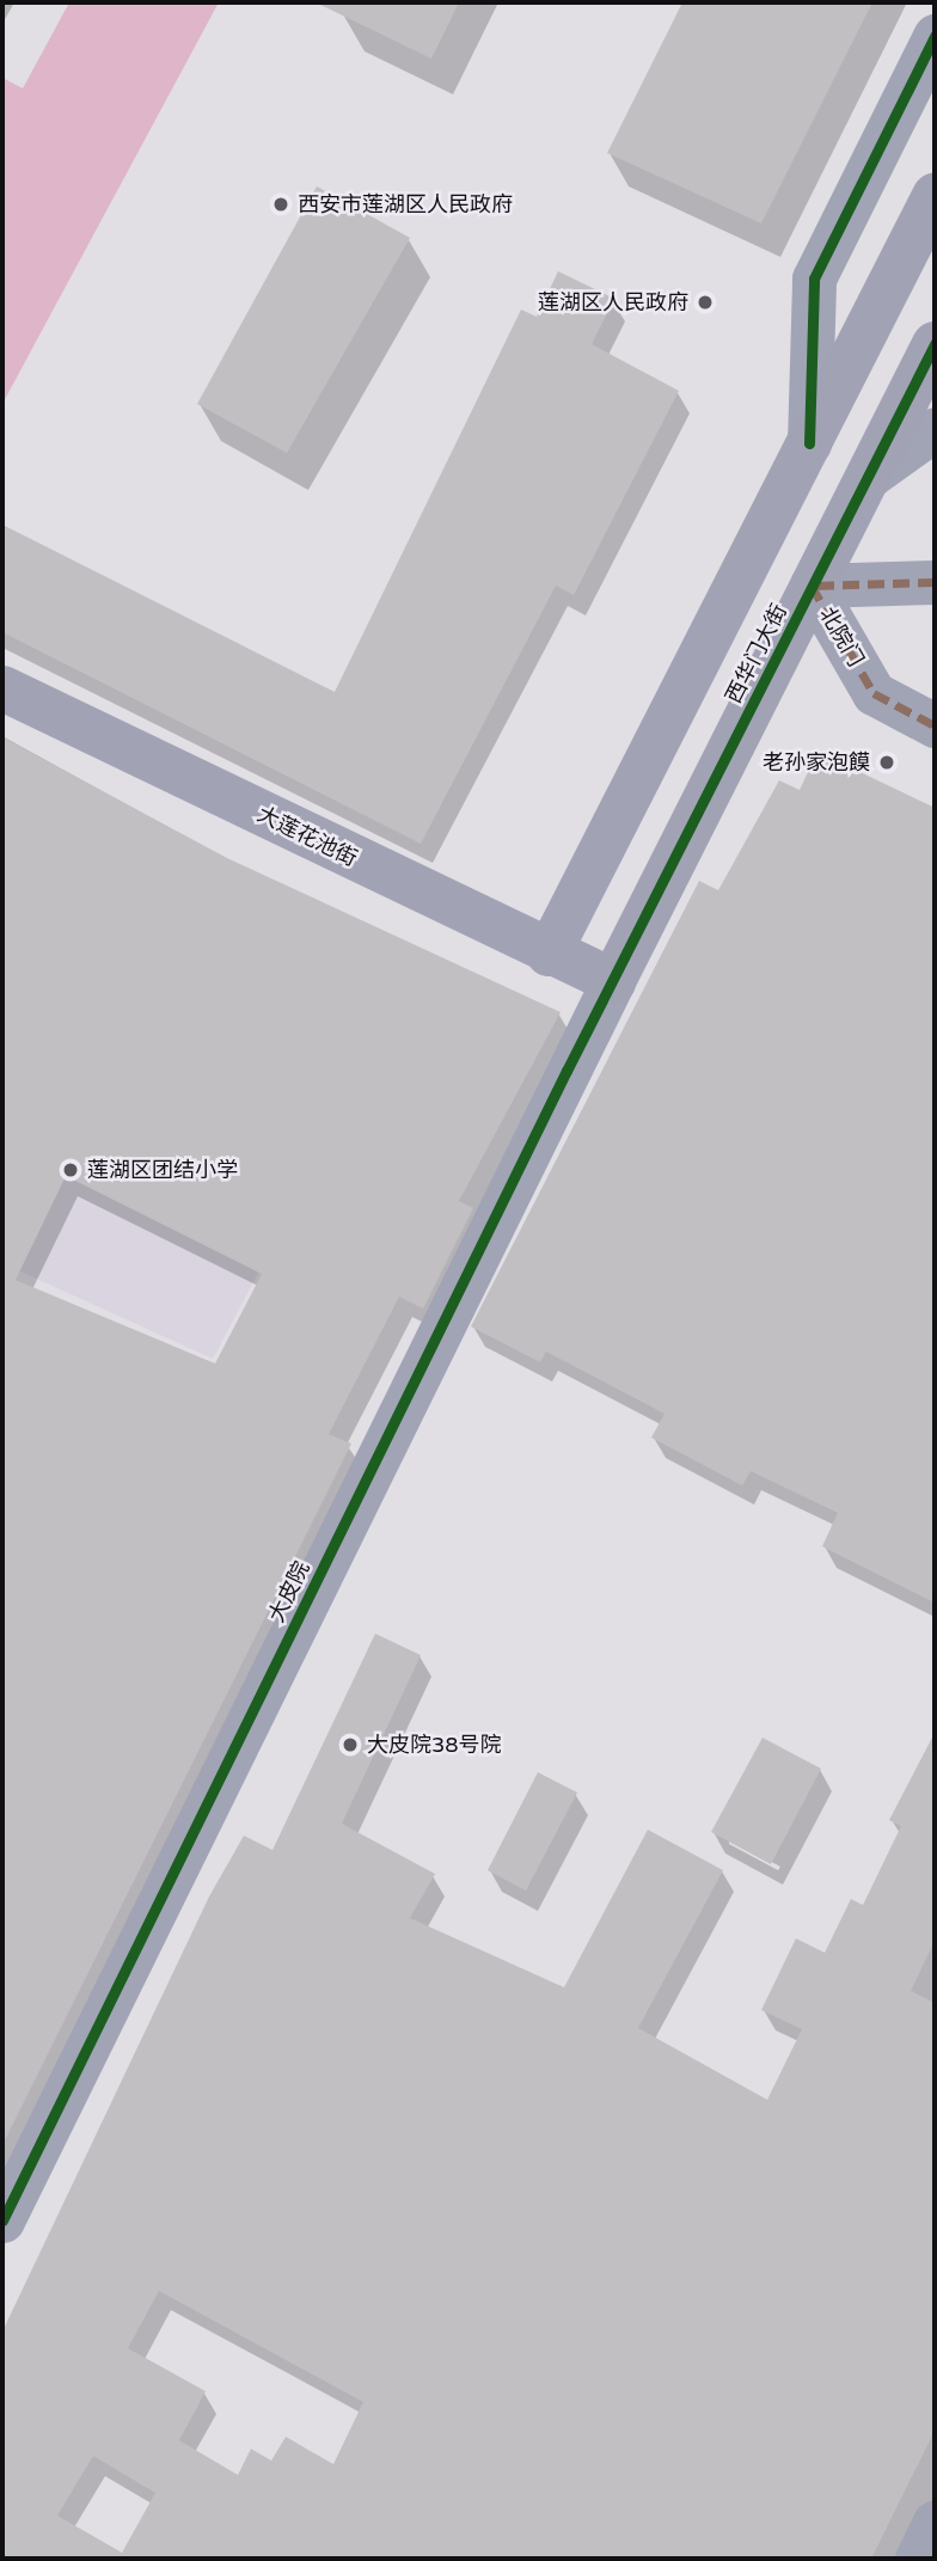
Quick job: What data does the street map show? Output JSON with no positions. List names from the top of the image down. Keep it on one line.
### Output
{"streets":{"street":["北院门","西华门大街","大莲花池街","大皮院"]},"crossings":[["北院门","西华门大街"],["西华门大街","大莲花池街"],["西华门大街","大皮院"],["大莲花池街","大皮院"]],"places":["西安市莲湖区人民政府","莲湖区人民政府","老孙家泡饃","莲湖区团结小学","大皮院38号院"]}
